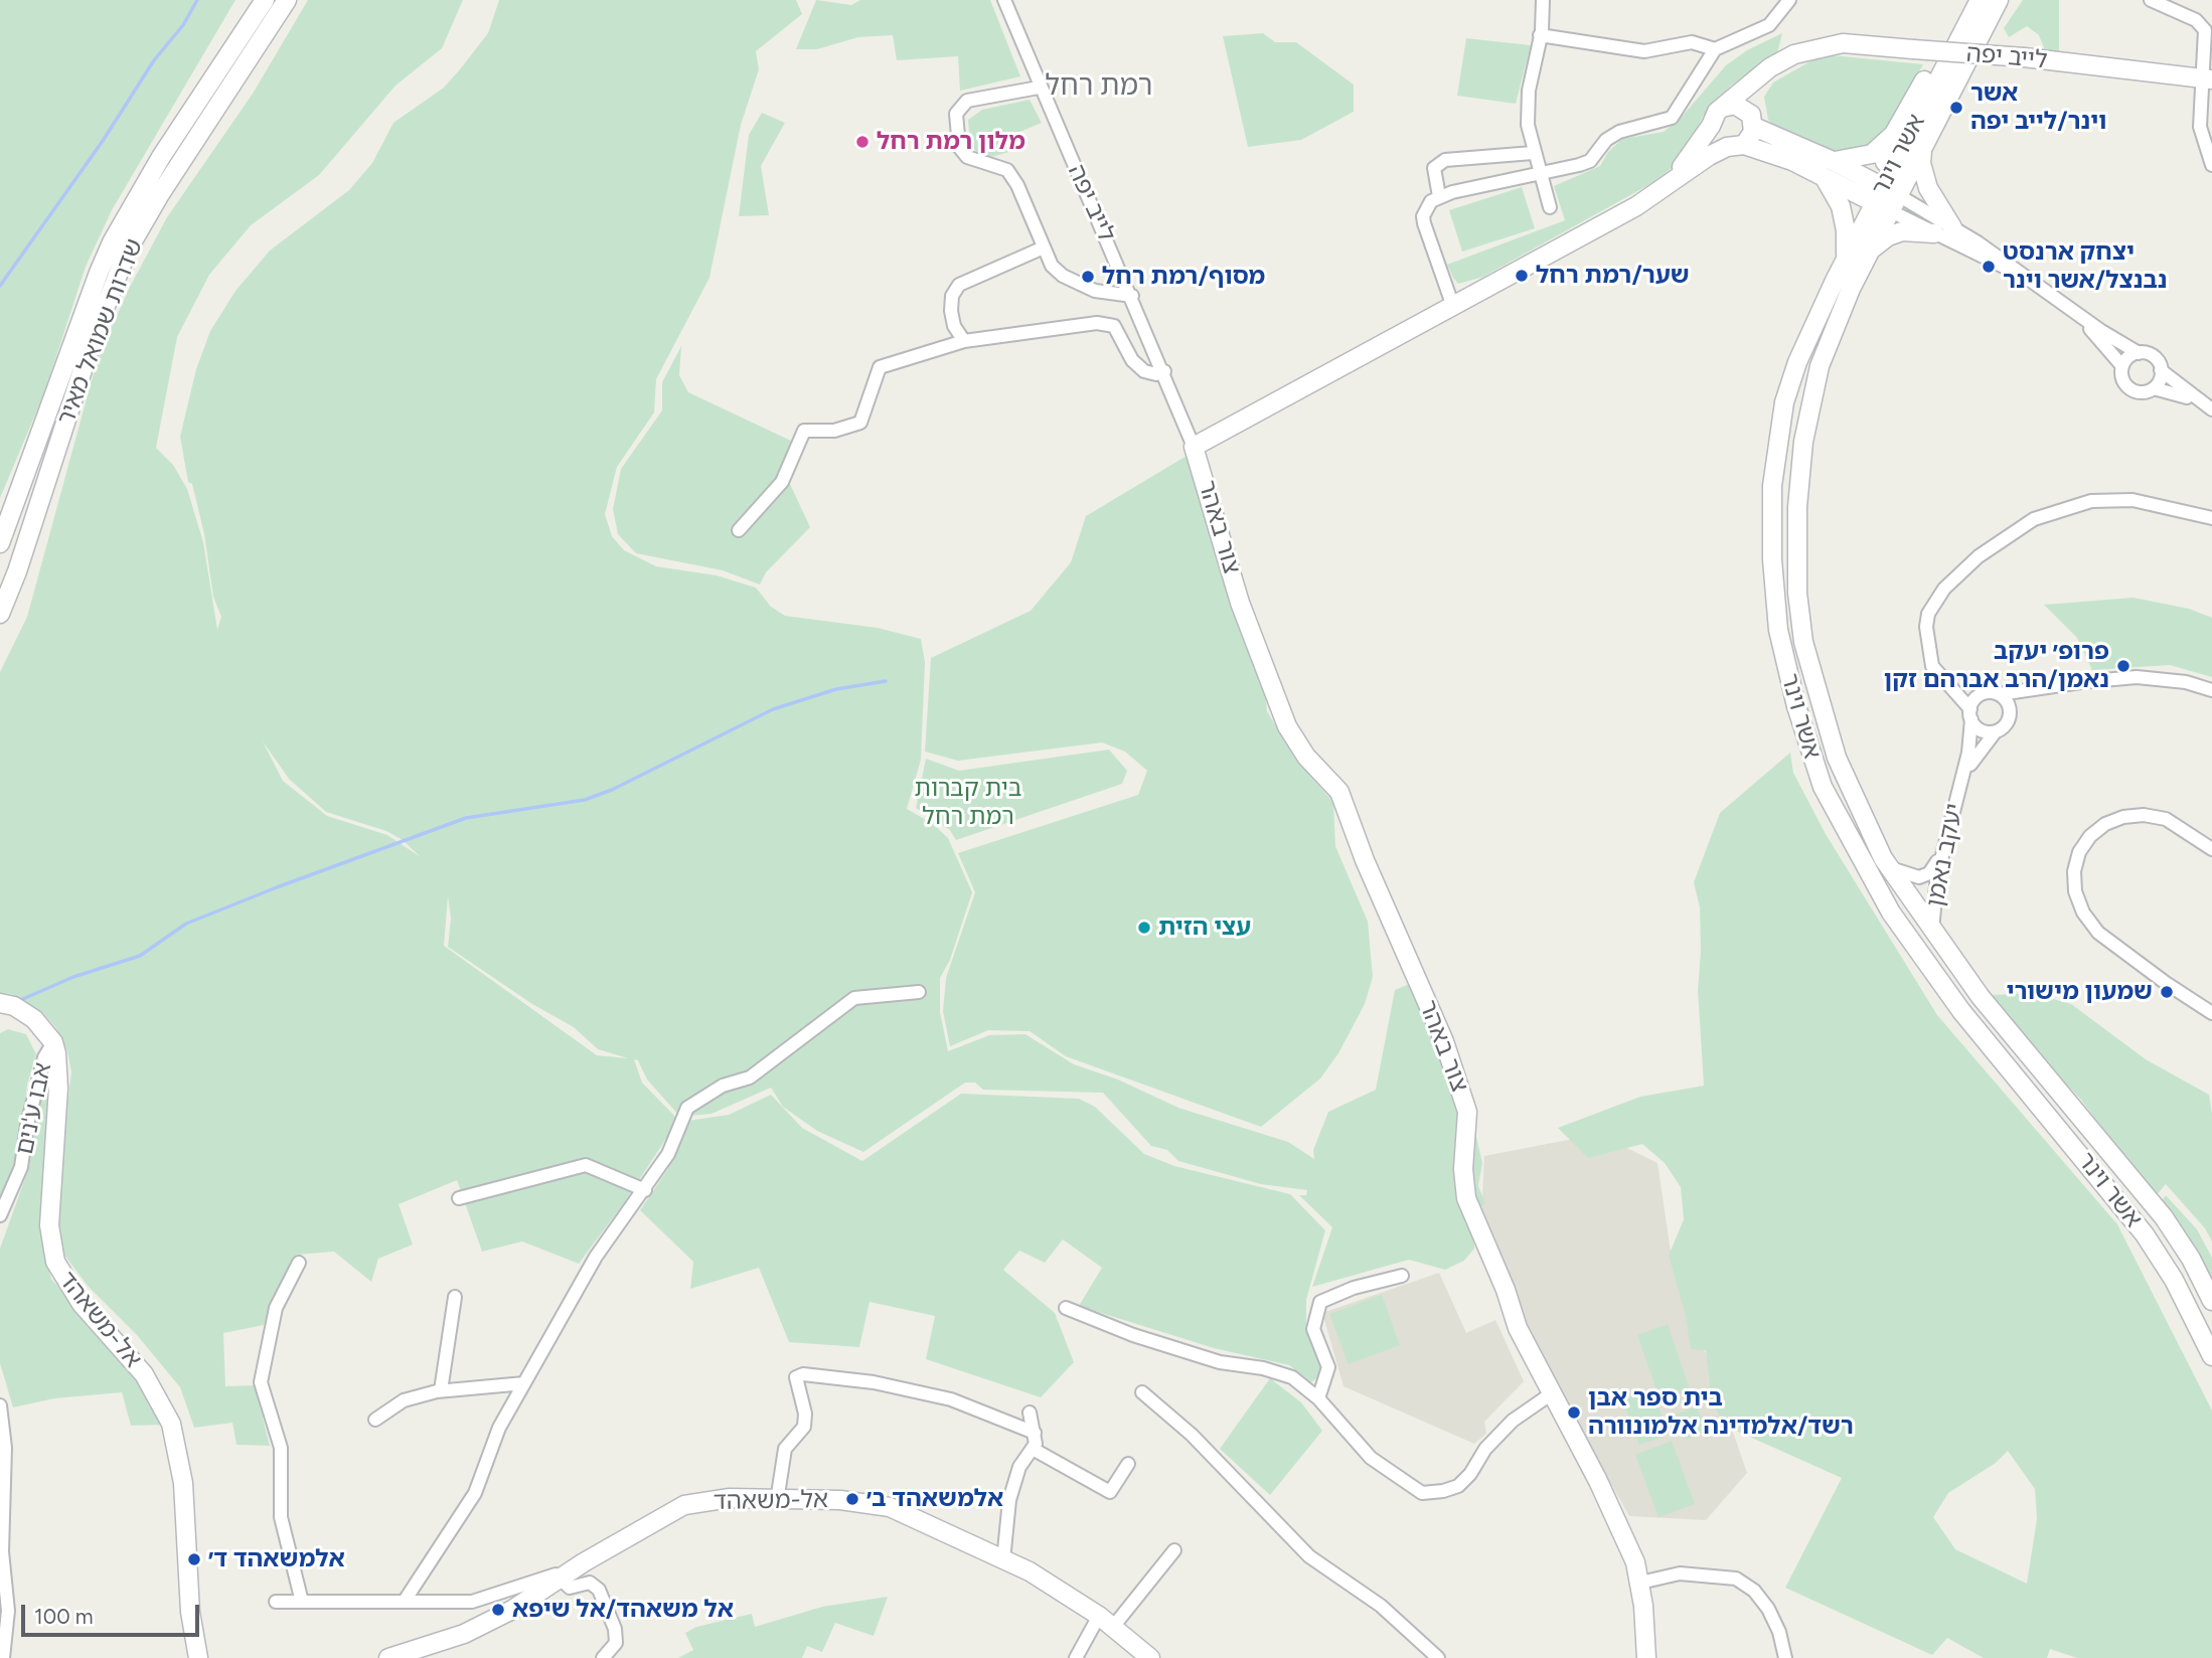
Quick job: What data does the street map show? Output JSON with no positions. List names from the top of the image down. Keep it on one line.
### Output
{"streets":{"main road":["לייב יפה","אשר וינר","שדרות שמואל מאיר","צור באהר","אל-משאהד"],"street":["יעקב נאמן","אבו ע'נים"]},"crossings":[["לייב יפה","צור באהר"],["אשר וינר","יעקב נאמן"],["אבו ע'נים","אל-משאהד"]],"districts":["רמת רחל"],"parks":["בית קברות רמת רחל"],"places":["אשר וינר/לייב יפה","מלון רמת רחל","יצחק ארנסט נבנצל/אשר וינר","שער/רמת רחל","מסוף/רמת רחל","פרופ׳ יעקב נאמן/הרב אברהם זקן","עצי הזית","שמעון מישורי","בית ספר אבן רשד/אלמדינה אלמונוורה","אלמשאהד ב׳","אלמשאהד ד׳","אל משאהד/אל שיפא"],"scale_bar":"100 m"}
